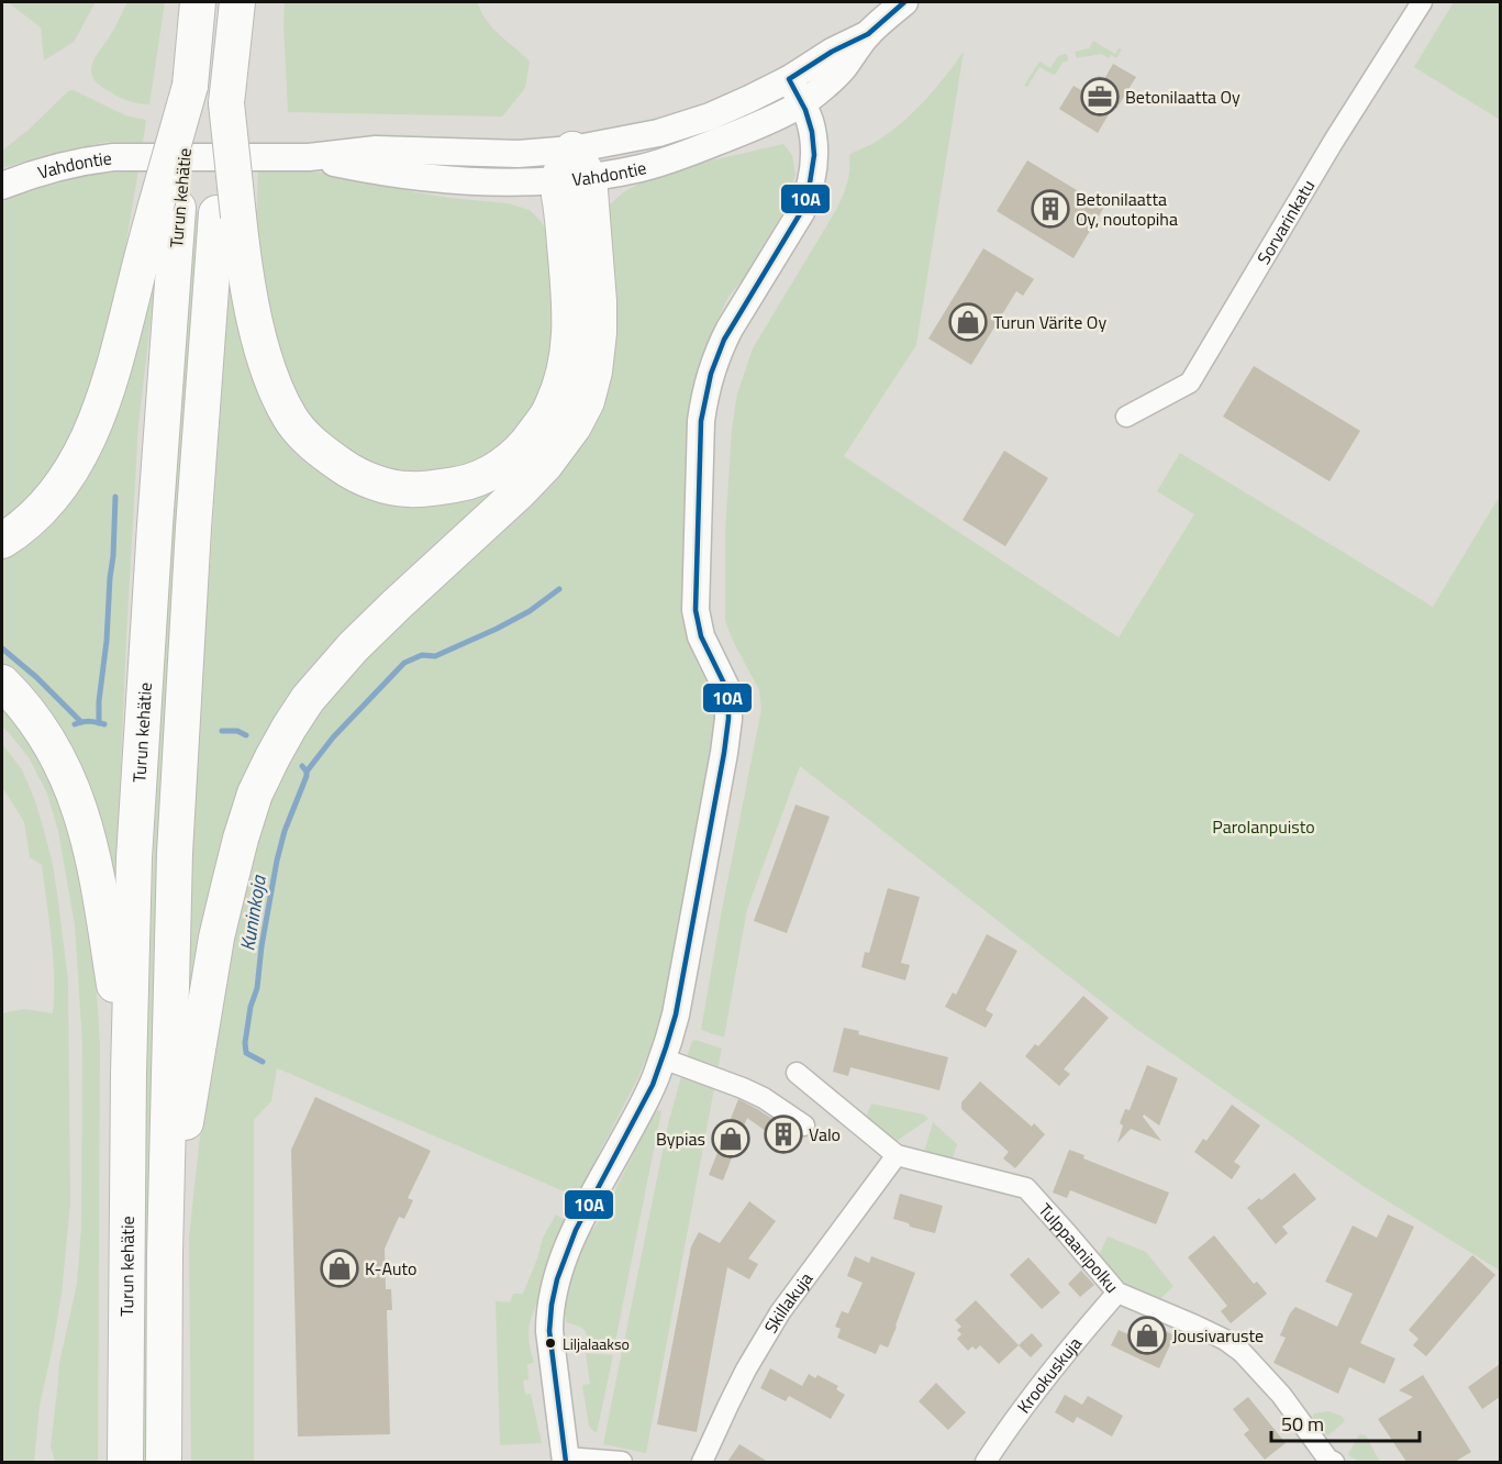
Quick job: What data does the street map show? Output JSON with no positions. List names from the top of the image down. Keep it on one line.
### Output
{"streets":{"highway":["Turun kehätie"],"street":["Vahdontie","Sorvarinkatu","Tulppaanipolku","Skillakuja","Krookuskuja"]},"crossings":[["Tulppaanipolku","Skillakuja"],["Tulppaanipolku","Krookuskuja"]],"water":["Kuninkoja"],"parks":["Parolanpuisto"],"places":{"office":["Betonilaatta Oy"],"building":["Betonilaatta Oy, noutopiha","Valo"],"shop":["Turun Värite Oy","Bypias","K-Auto","Jousivaruste"],"other":["Liljalaakso"]},"lines":["transit line 10A"],"scale_bar":"50 m"}
